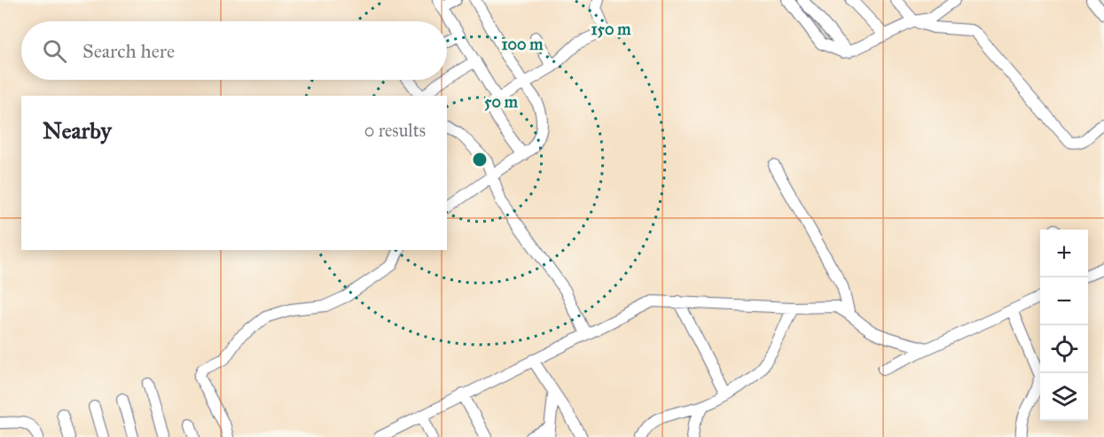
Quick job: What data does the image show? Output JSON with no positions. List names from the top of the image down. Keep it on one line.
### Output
{"page":{"search":"Search here","heading":["Nearby","0 results"],"map_buttons":["+","−"]},"rings":["150 m","100 m","50 m"]}
